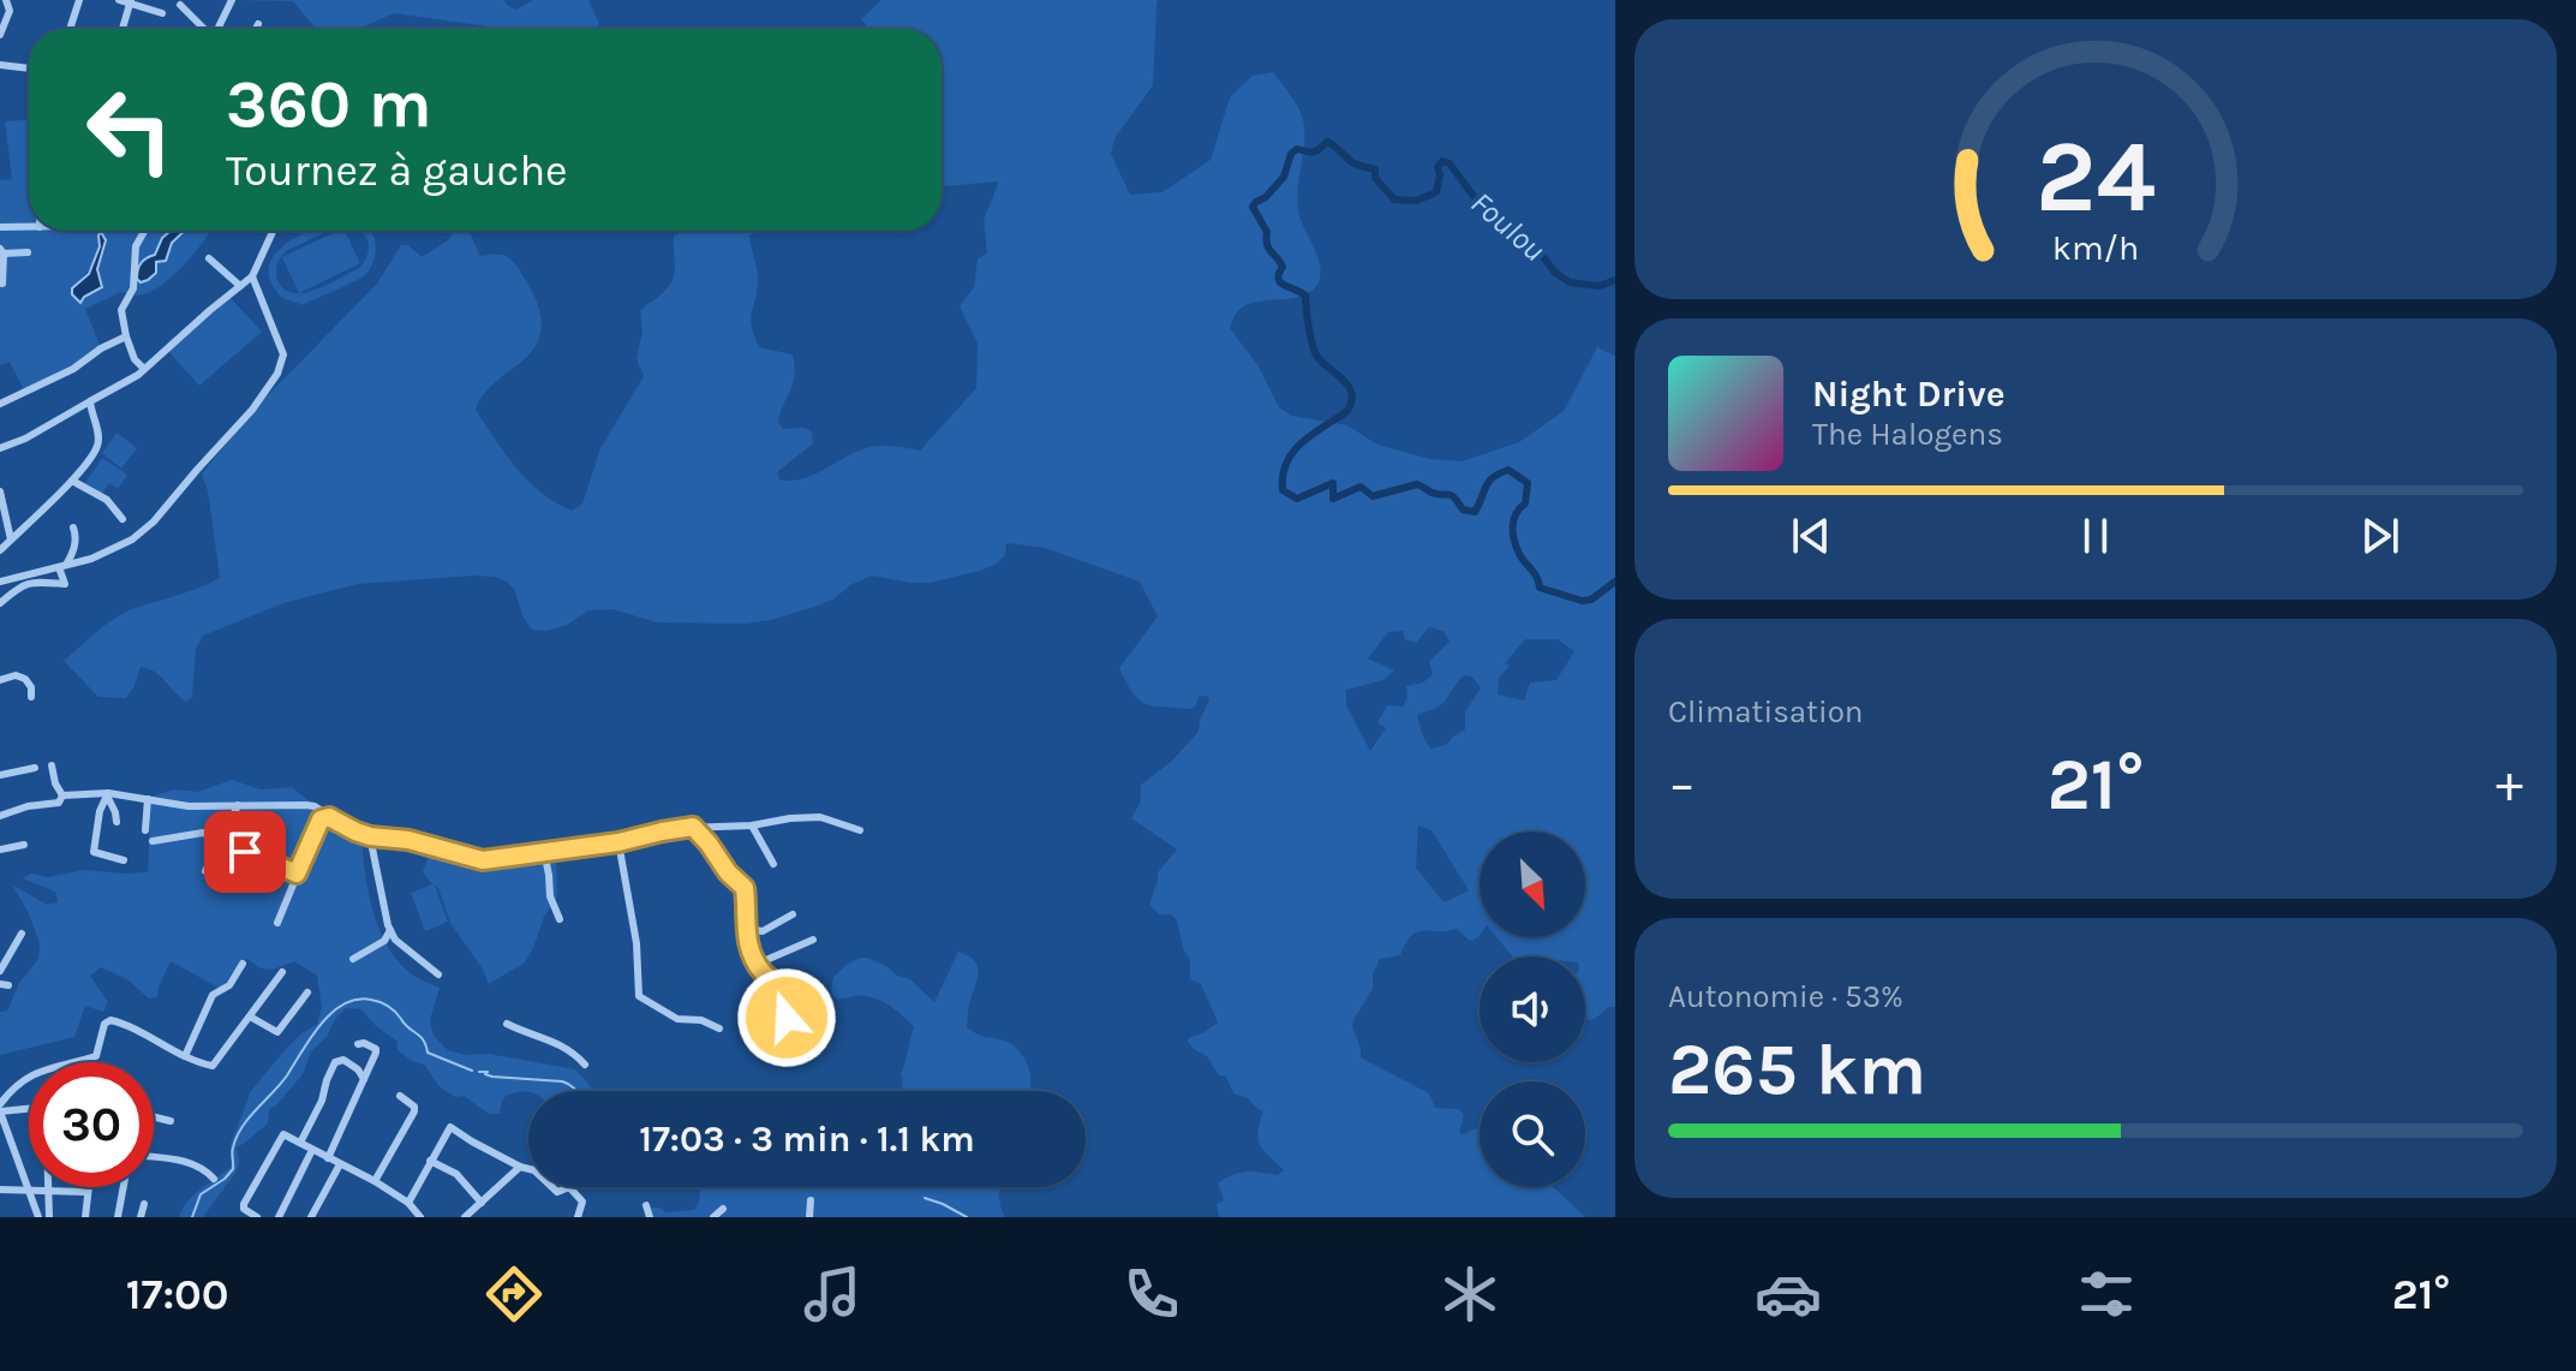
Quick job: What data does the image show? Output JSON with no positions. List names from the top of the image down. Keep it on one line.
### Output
{"water":["Foulou"],"north":"bottom right","page":{"turn":["360 m","Tournez à gauche"],"song":["Night Drive","The Halogens"],"tile":["Climatisation",["Autonomie · 53%","265 km"]],"heat":["−","21°","+"],"limit":"30","trip":"17:03 · 3 min · 1.1 km","tabs":["17:00","21°"],"gauge":["24","km/h"]}}
